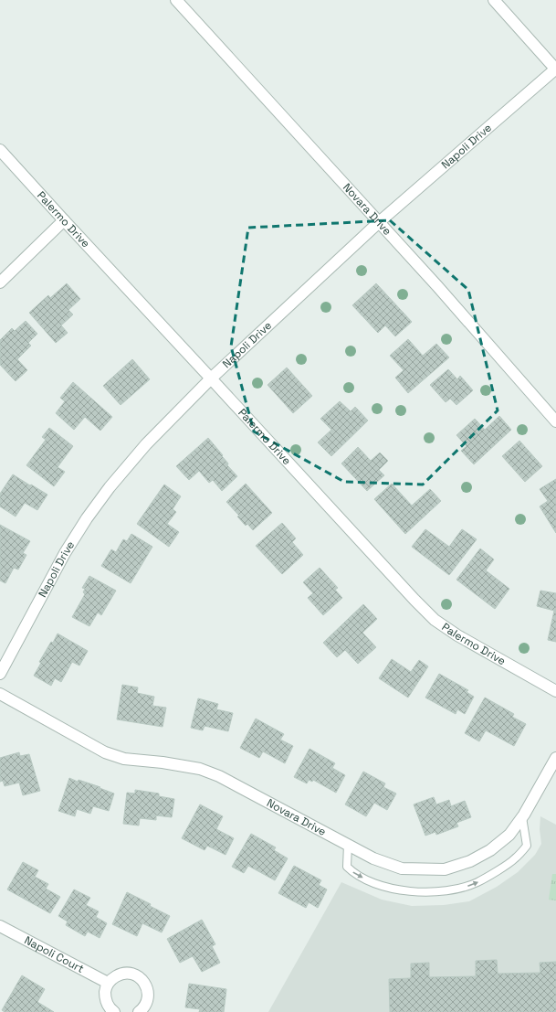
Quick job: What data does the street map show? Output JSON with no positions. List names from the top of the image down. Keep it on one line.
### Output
{"streets":{"street":["Napoli Drive","Novara Drive","Palermo Drive","Napoli Court"]},"crossings":[["Napoli Drive","Novara Drive"],["Napoli Drive","Palermo Drive"]]}
